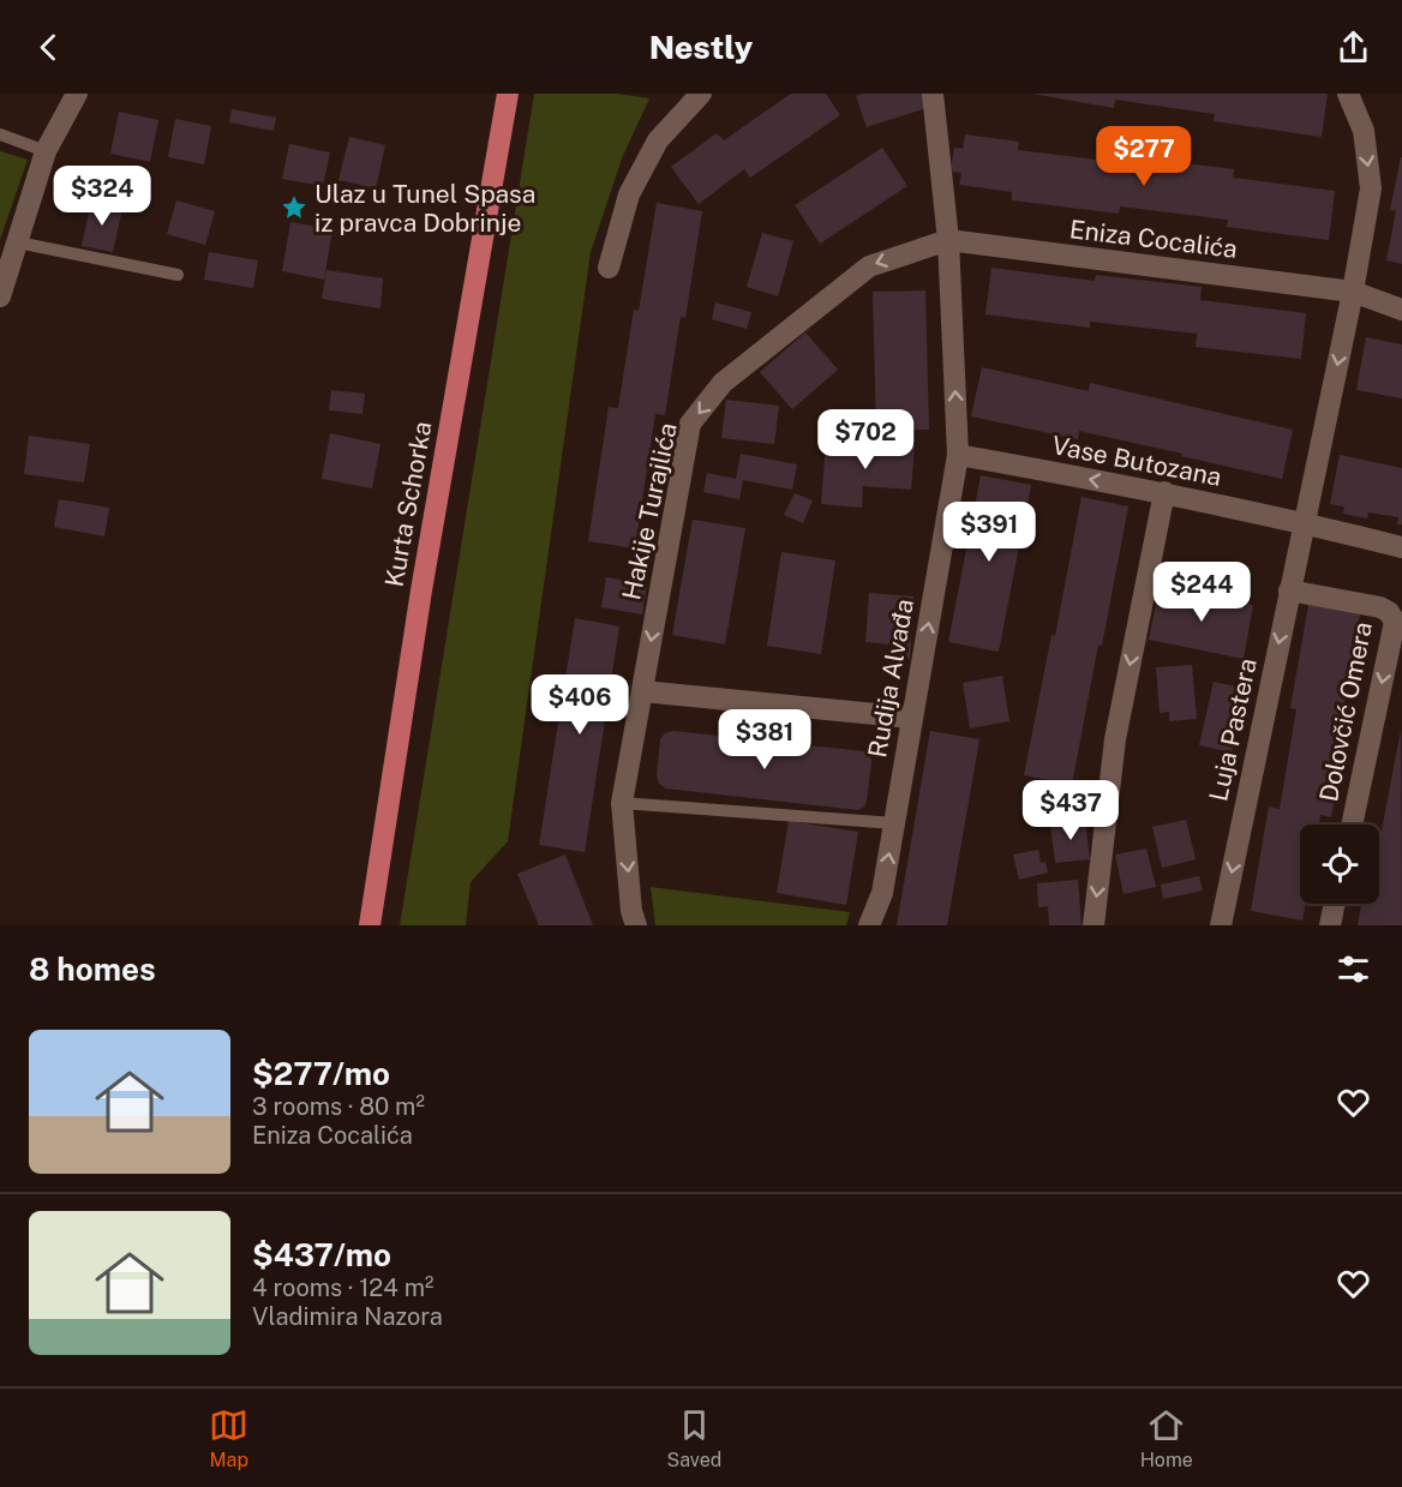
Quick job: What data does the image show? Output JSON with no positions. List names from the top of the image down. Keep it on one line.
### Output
{"streets":{"main road":["Kurta Schorka"],"street":["Eniza Cocalića","Vase Butozana","Hakije Turajlića","Rudija Alvađa","Dolovčić Omera","Luja Pastera"]},"crossings":[["Eniza Cocalića","Hakije Turajlića"],["Eniza Cocalića","Rudija Alvađa"],["Eniza Cocalića","Luja Pastera"],["Vase Butozana","Rudija Alvađa"],["Vase Butozana","Luja Pastera"],["Hakije Turajlića","Rudija Alvađa"],["Dolovčić Omera","Luja Pastera"]],"one_way":["Vase Butozana","Hakije Turajlića","Rudija Alvađa"],"places":{"place":["Ulaz u Tunel Spasa iz pravca Dobrinje"]},"page":{"header":"Nestly","price":["$277","$324","$702","$391","$244","$406","$381","$437"],"heading":"8 homes","list":[{"name":"$277/mo","note":"3 rooms · 80 m² · Eniza Cocalića"},{"name":"$437/mo","note":"4 rooms · 124 m² · Vladimira Nazora"}],"tabs":["Map","Saved","Home"]}}
